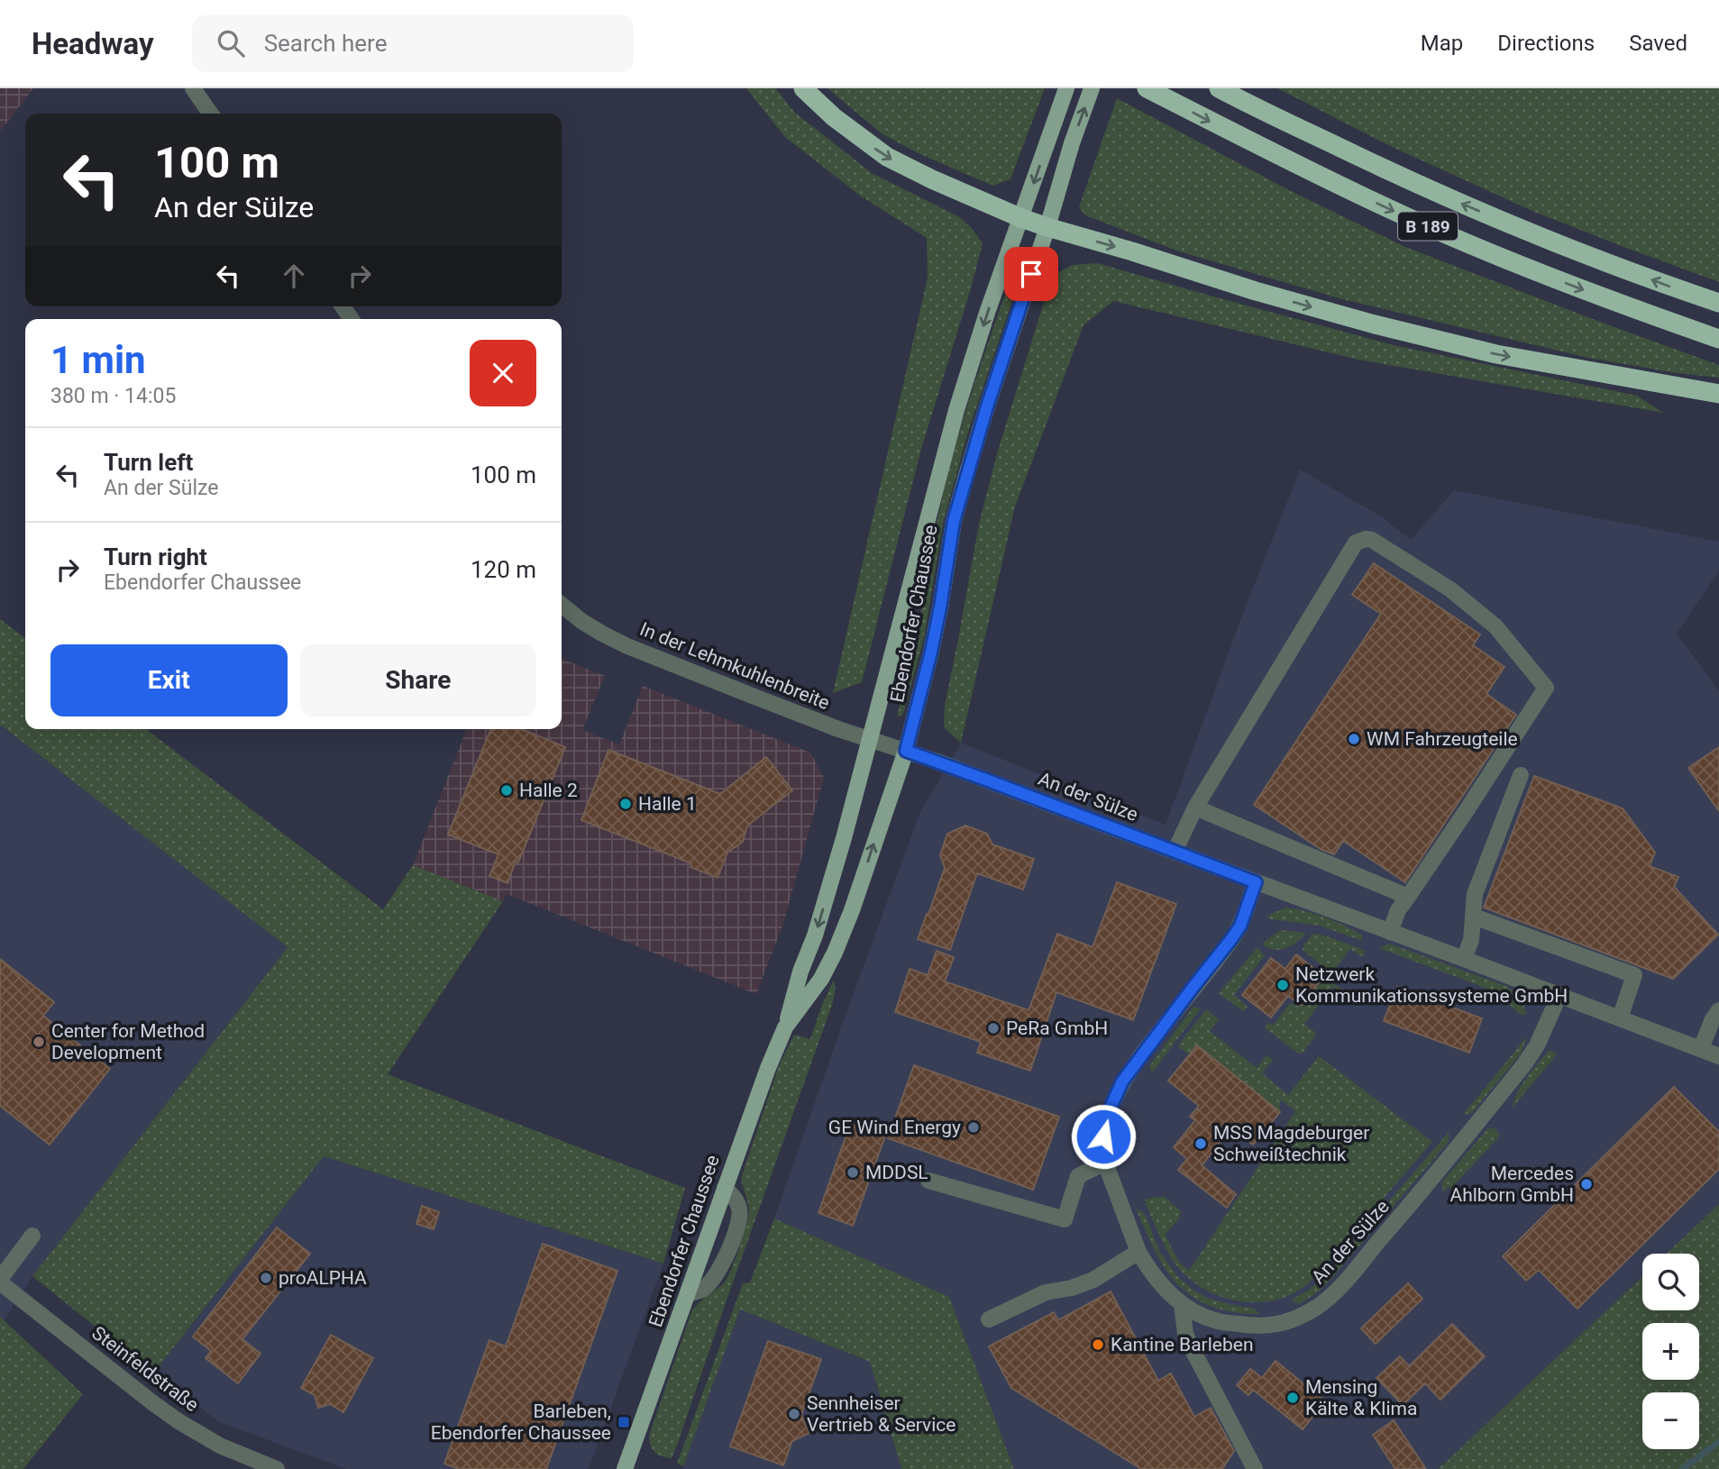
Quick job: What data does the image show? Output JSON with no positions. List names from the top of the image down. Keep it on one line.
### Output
{"streets":{"highway":["B 189"],"main road":["Ebendorfer Chaussee"],"street":["In der Lehmkuhlenbreite","An der Sülze","Steinfeldstraße"]},"crossings":[["Ebendorfer Chaussee","In der Lehmkuhlenbreite"],["Ebendorfer Chaussee","An der Sülze"],["In der Lehmkuhlenbreite","An der Sülze"]],"places":{"other":["WM Fahrzeugteile","Halle 2","Halle 1","Netzwerk Kommunikationssysteme GmbH","PeRa GmbH","Center for Method Development","GE Wind Energy","MSS Magdeburger Schweißtechnik","MDDSL","Mercedes Ahlborn GmbH","proALPHA","Kantine Barleben","Mensing Kälte & Klima","Sennheiser Vertrieb & Service"],"transit":["Barleben, Ebendorfer Chaussee"]},"page":{"header":"Headway","search":"Search here","nav":["Map","Directions","Saved"],"turn":["100 m","An der Sülze"],"heading":["1 min","380 m · 14:05"],"list":[{"name":"Turn left","note":"An der Sülze","value":"100 m"},{"name":"Turn right","note":"Ebendorfer Chaussee","value":"120 m"}],"buttons":["Exit","Share"],"map_buttons":["+","−"]}}
